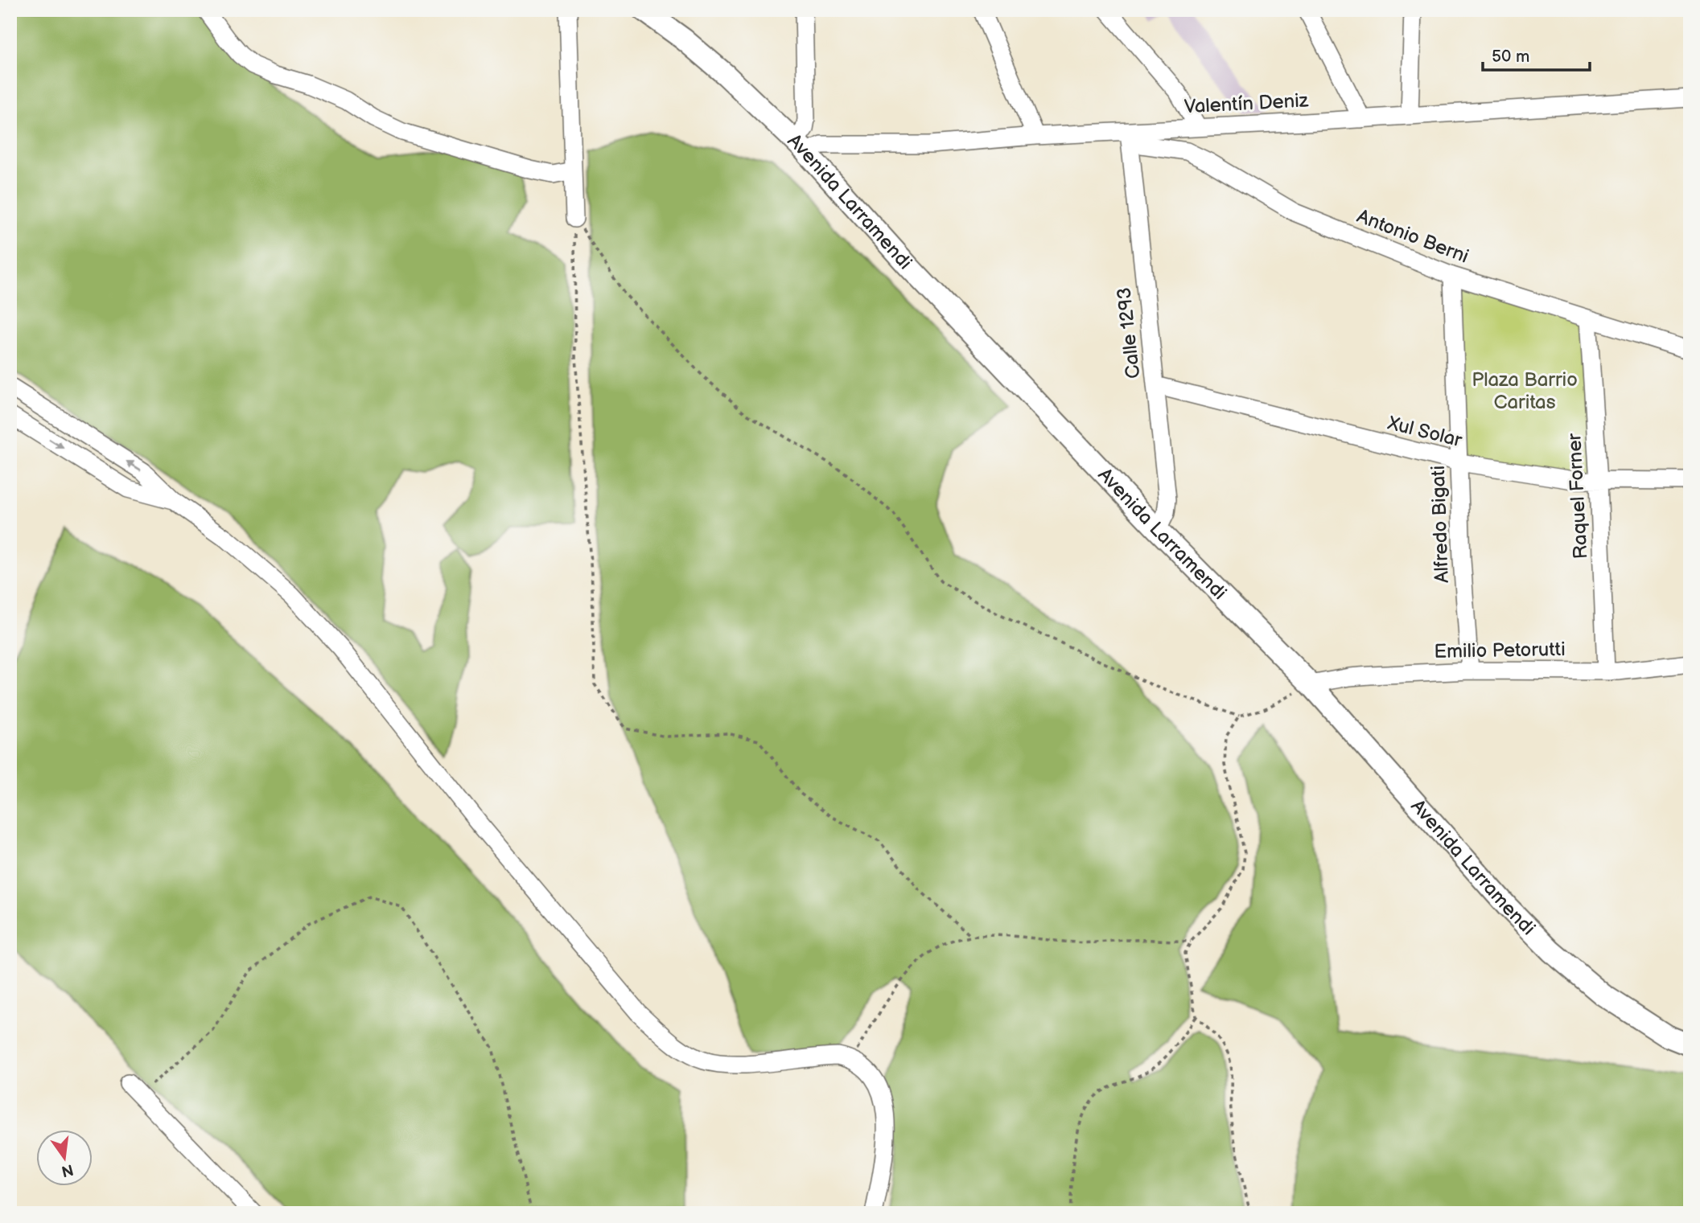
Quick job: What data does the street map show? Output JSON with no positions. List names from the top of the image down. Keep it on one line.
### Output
{"streets":{"main road":["Avenida Larramendi"],"street":["Valentín Deniz","Antonio Berni","Calle 1293","Xul Solar","Raquel Forner","Alfredo Bigati","Emilio Petorutti"]},"crossings":[["Valentín Deniz","Avenida Larramendi"],["Valentín Deniz","Antonio Berni"],["Valentín Deniz","Calle 1293"],["Avenida Larramendi","Calle 1293"],["Avenida Larramendi","Emilio Petorutti"],["Antonio Berni","Calle 1293"],["Antonio Berni","Raquel Forner"],["Antonio Berni","Alfredo Bigati"],["Calle 1293","Xul Solar"],["Xul Solar","Raquel Forner"],["Xul Solar","Alfredo Bigati"],["Raquel Forner","Emilio Petorutti"],["Alfredo Bigati","Emilio Petorutti"]],"parks":["Plaza Barrio Caritas"],"scale_bar":"50 m","north":"bottom"}
